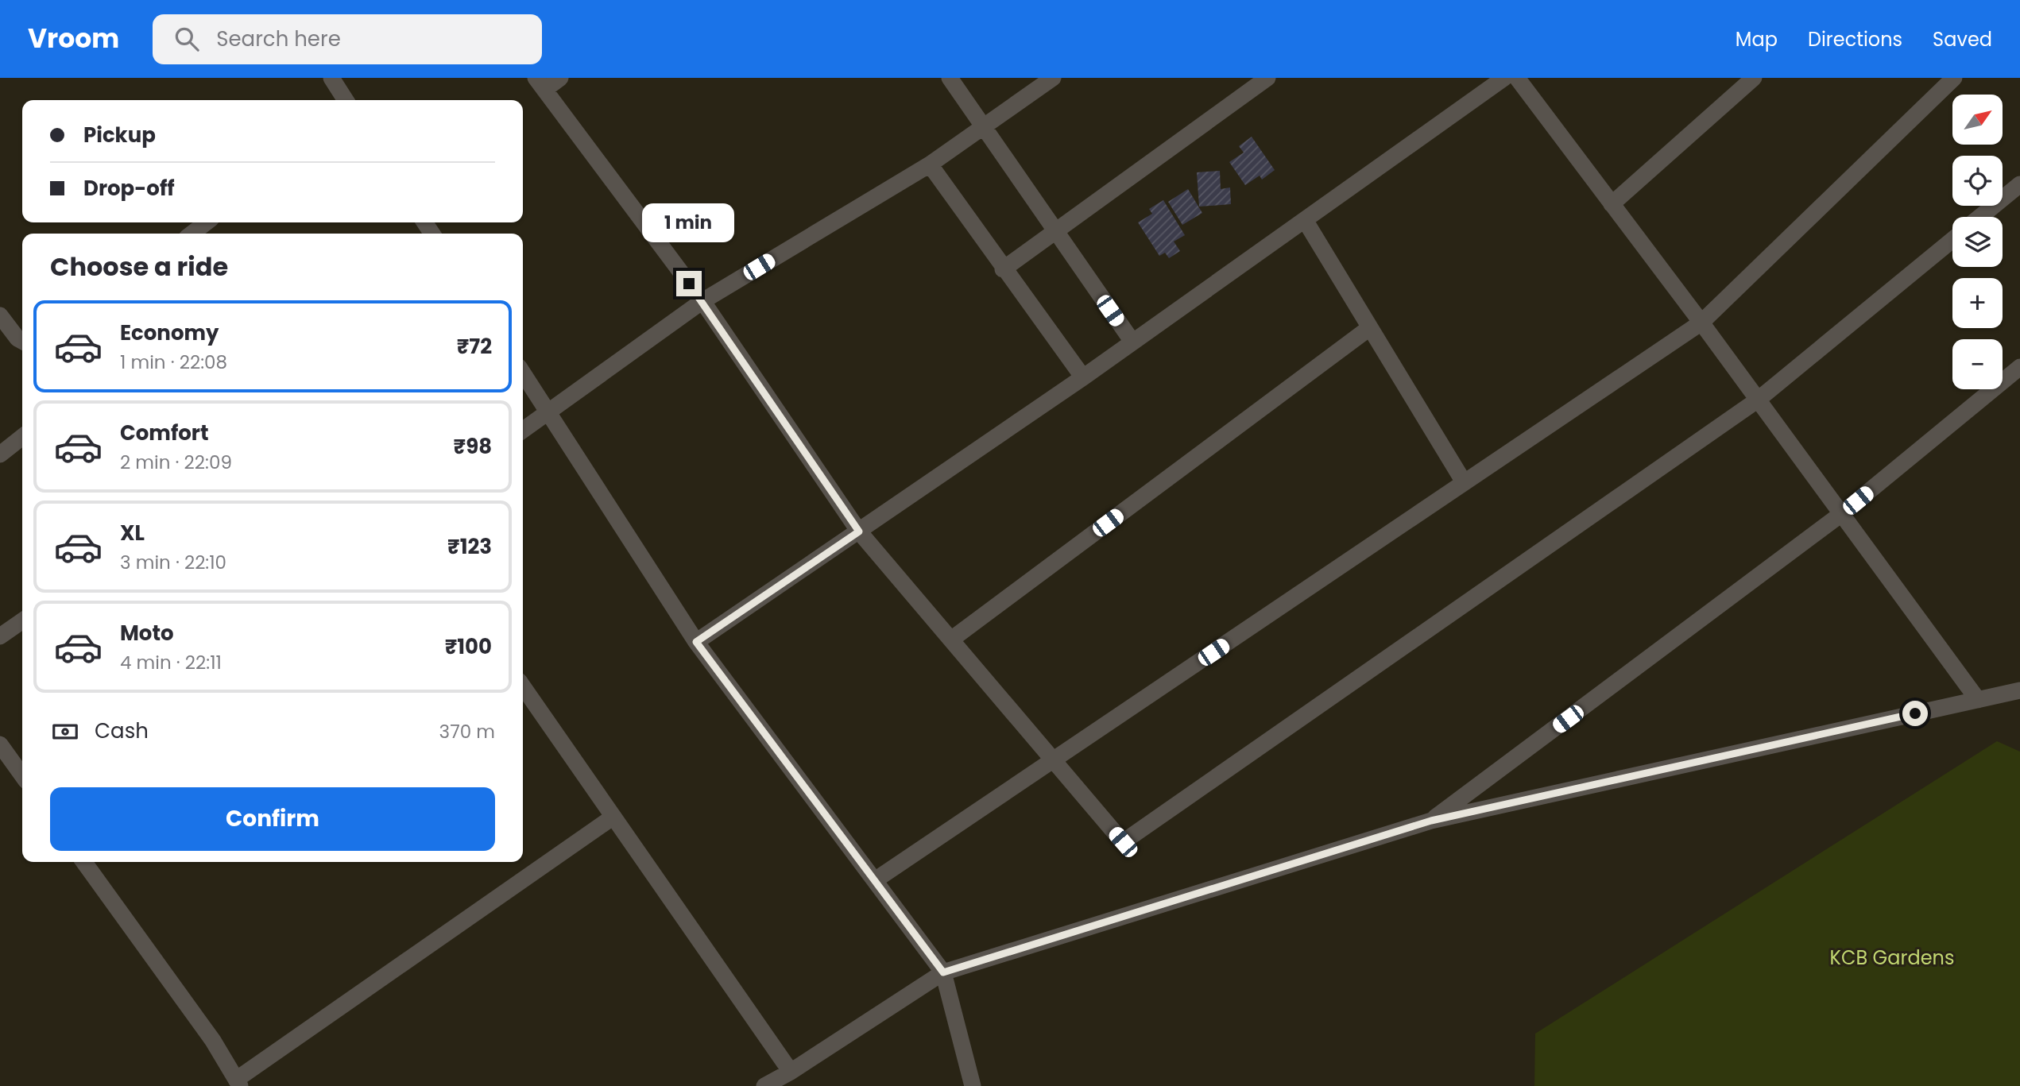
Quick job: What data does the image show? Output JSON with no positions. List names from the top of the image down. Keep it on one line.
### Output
{"parks":["KCB Gardens"],"north":"top right","page":{"header":"Vroom","search":"Search here","nav":["Map","Directions","Saved"],"map_buttons":["+","−"],"banner":["Pickup","Drop-off"],"bubble":"1 min","heading":"Choose a ride","list":[{"name":"Economy","note":"1 min · 22:08","value":"₹72"},{"name":"Comfort","note":"2 min · 22:09","value":"₹98"},{"name":"XL","note":"3 min · 22:10","value":"₹123"},{"name":"Moto","note":"4 min · 22:11","value":"₹100"}],"pay":["Cash","370 m"],"buttons":"Confirm"}}
